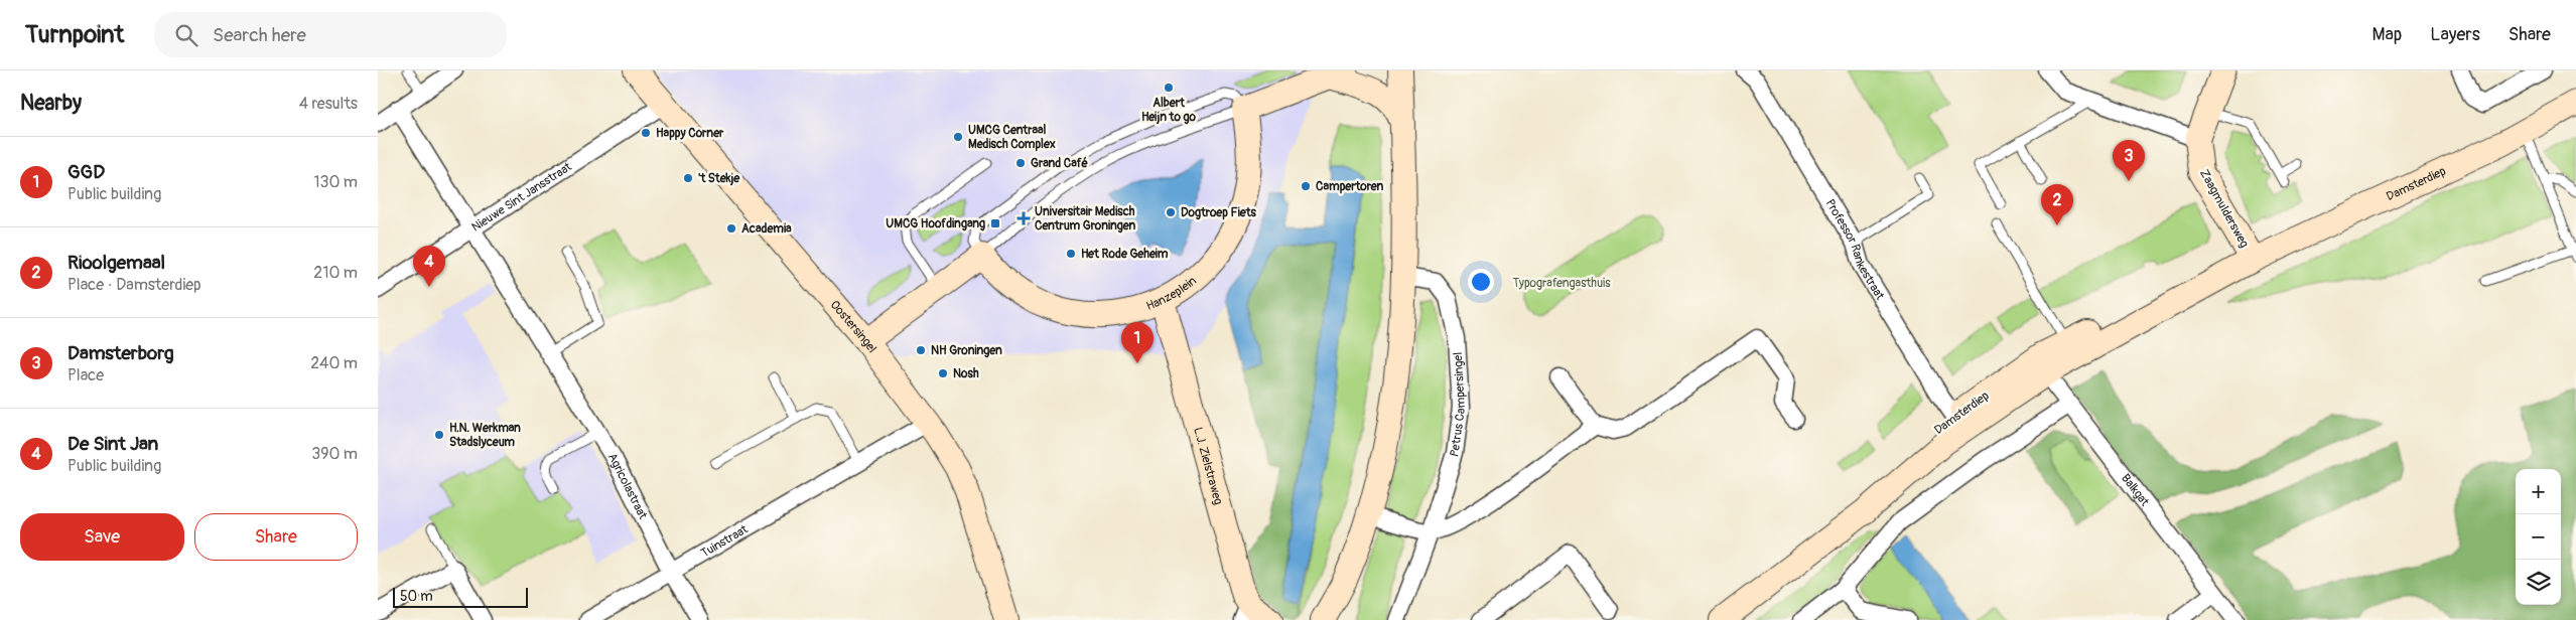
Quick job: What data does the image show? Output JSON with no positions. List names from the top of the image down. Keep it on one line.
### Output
{"streets":{"main road":["Damsterdiep","Zaagmuldersweg","Hanzeplein","Oostersingel","L.J. Zielstraweg"],"street":["Nieuwe Sint Jansstraat","Professor Rankestraat","Petrus Campersingel","Agricolastraat","Balkgat","Tuinstraat"]},"crossings":[["Damsterdiep","Zaagmuldersweg"],["Damsterdiep","Professor Rankestraat"],["Damsterdiep","Balkgat"],["Nieuwe Sint Jansstraat","Oostersingel"],["Nieuwe Sint Jansstraat","Agricolastraat"],["Hanzeplein","L.J. Zielstraweg"],["Oostersingel","Tuinstraat"],["Agricolastraat","Tuinstraat"]],"parks":["Typografengasthuis"],"places":{"other":["Albert Heijn to go","Happy Corner","UMCG Centraal Medisch Complex","Grand Café","'t Stekje","Campertoren","Dogtroep Fiets","Academia","Het Rode Geheim","NH Groningen","Nosh","H.N. Werkman Stadslyceum"],"health":["Universitair Medisch Centrum Groningen"],"transit":["UMCG Hoofdingang"]},"scale_bar":"50 m","page":{"header":"Turnpoint","search":"Search here","nav":["Map","Layers","Share"],"heading":["Nearby","4 results"],"list":[{"mark":"1","name":"GGD","note":"Public building","value":"130 m"},{"mark":"2","name":"Rioolgemaal","note":"Place · Damsterdiep","value":"210 m"},{"mark":"3","name":"Damsterborg","note":"Place","value":"240 m"},{"mark":"4","name":"De Sint Jan","note":"Public building","value":"390 m"}],"pins":["3","2","4","1"],"map_buttons":["+","−"],"buttons":["Save","Share"],"scale":"50 m"}}
